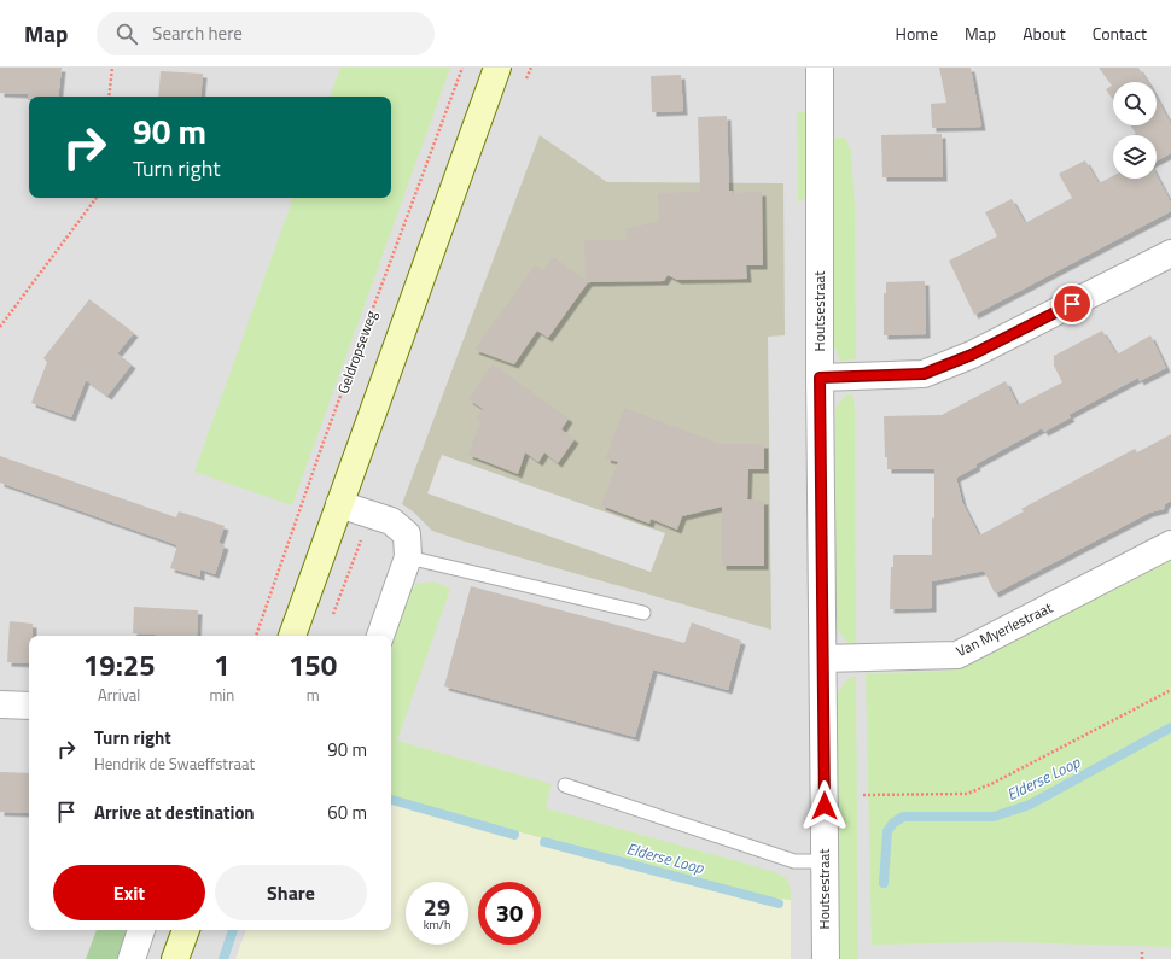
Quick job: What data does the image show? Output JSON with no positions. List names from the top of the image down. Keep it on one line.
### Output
{"streets":{"street":["Houtsestraat","Van Myerlestraat"],"path":["Geldropseweg"]},"crossings":[["Houtsestraat","Van Myerlestraat"]],"water":["Elderse Loop"],"page":{"header":"Map","search":"Search here","nav":["Home","Map","About","Contact"],"turn":["90 m","Turn right"],"eta":["19:25","Arrival","1","min","150","m"],"list":[{"name":"Turn right","note":"Hendrik de Swaeffstraat","value":"90 m"},{"name":"Arrive at destination","value":"60 m"}],"buttons":["Exit","Share"],"speed":"29 km/h","limit":"30"}}
